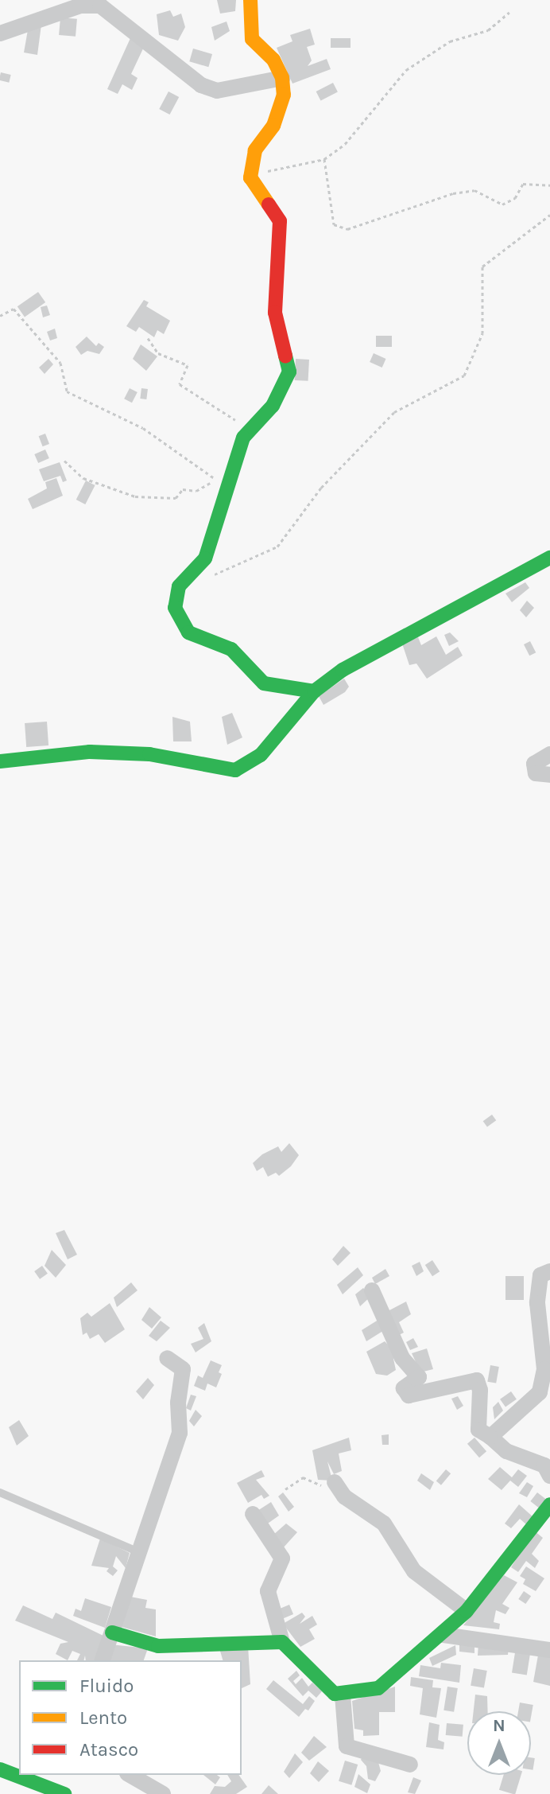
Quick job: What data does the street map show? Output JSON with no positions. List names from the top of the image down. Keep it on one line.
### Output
{"legend":["Fluido","Lento","Atasco"],"north":"top"}
